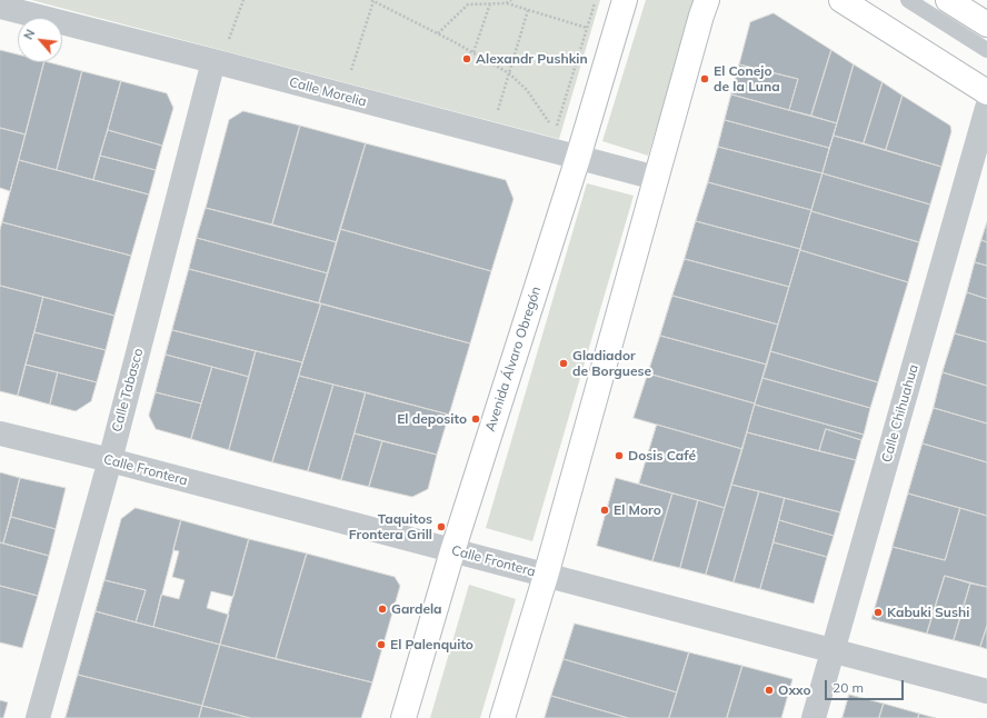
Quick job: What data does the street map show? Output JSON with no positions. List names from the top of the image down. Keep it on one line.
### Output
{"streets":{"main road":["Avenida Álvaro Obregón"],"street":["Calle Morelia","Calle Tabasco","Calle Chihuahua","Calle Frontera"]},"crossings":[["Calle Morelia","Avenida Álvaro Obregón"],["Calle Morelia","Calle Tabasco"],["Avenida Álvaro Obregón","Calle Frontera"],["Calle Tabasco","Calle Frontera"],["Calle Chihuahua","Calle Frontera"]],"places":["Alexandr Pushkin","El Conejo de la Luna","Gladiador de Borguese","El deposito","Dosis Café","El Moro","Taquitos Frontera Grill","Gardela","Kabuki Sushi","El Palenquito","Oxxo"],"scale_bar":"20 m","north":"top left"}
